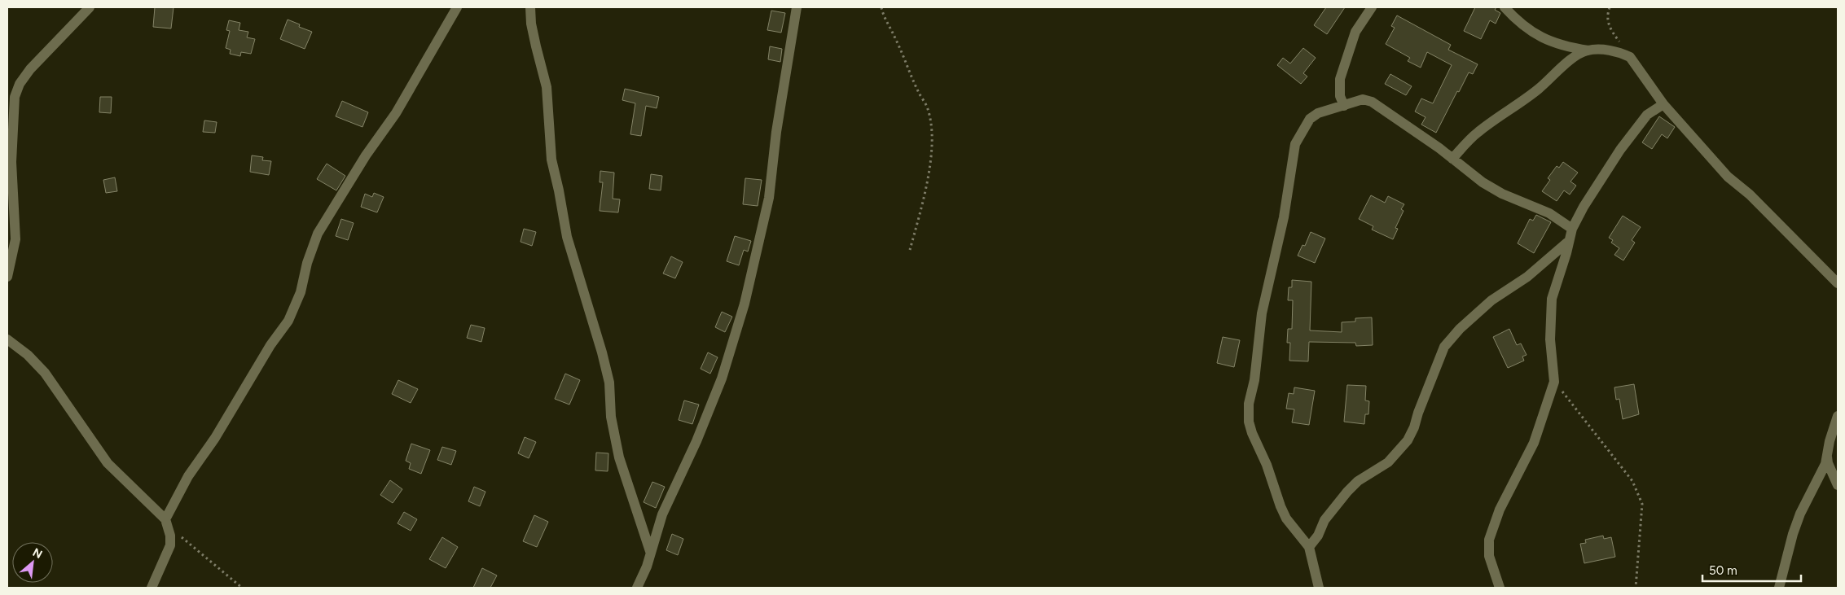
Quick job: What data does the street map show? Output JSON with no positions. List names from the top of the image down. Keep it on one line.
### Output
{"scale_bar":"50 m","north":"top right"}
